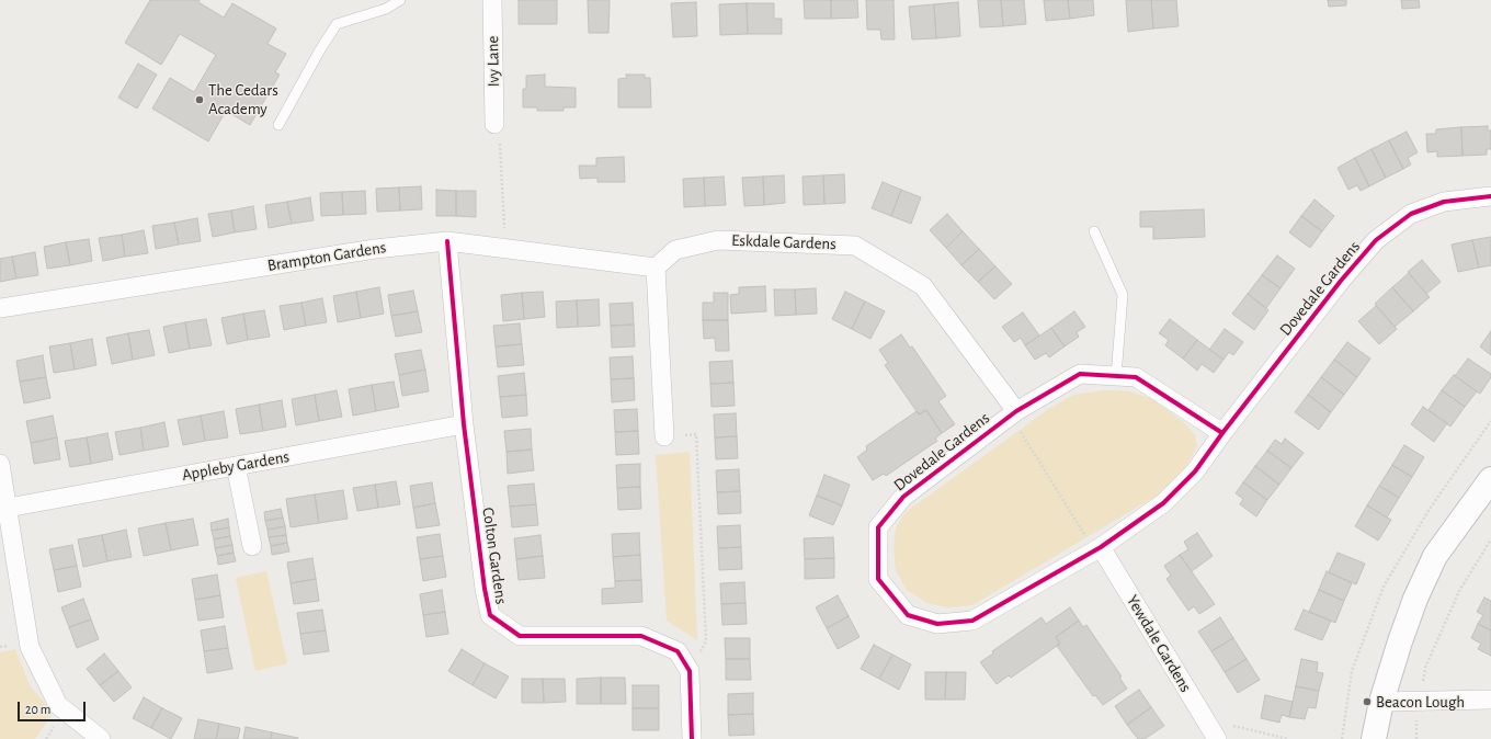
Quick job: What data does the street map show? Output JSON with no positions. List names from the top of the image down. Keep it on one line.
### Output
{"streets":{"street":["Ivy Lane","Eskdale Gardens","Brampton Gardens","Dovedale Gardens","Appleby Gardens","Colton Gardens","Yewdale Gardens"]},"crossings":[["Eskdale Gardens","Brampton Gardens"],["Eskdale Gardens","Dovedale Gardens"],["Brampton Gardens","Colton Gardens"],["Dovedale Gardens","Yewdale Gardens"],["Appleby Gardens","Colton Gardens"]],"places":["The Cedars Academy","Beacon Lough"],"scale_bar":"20 m"}
